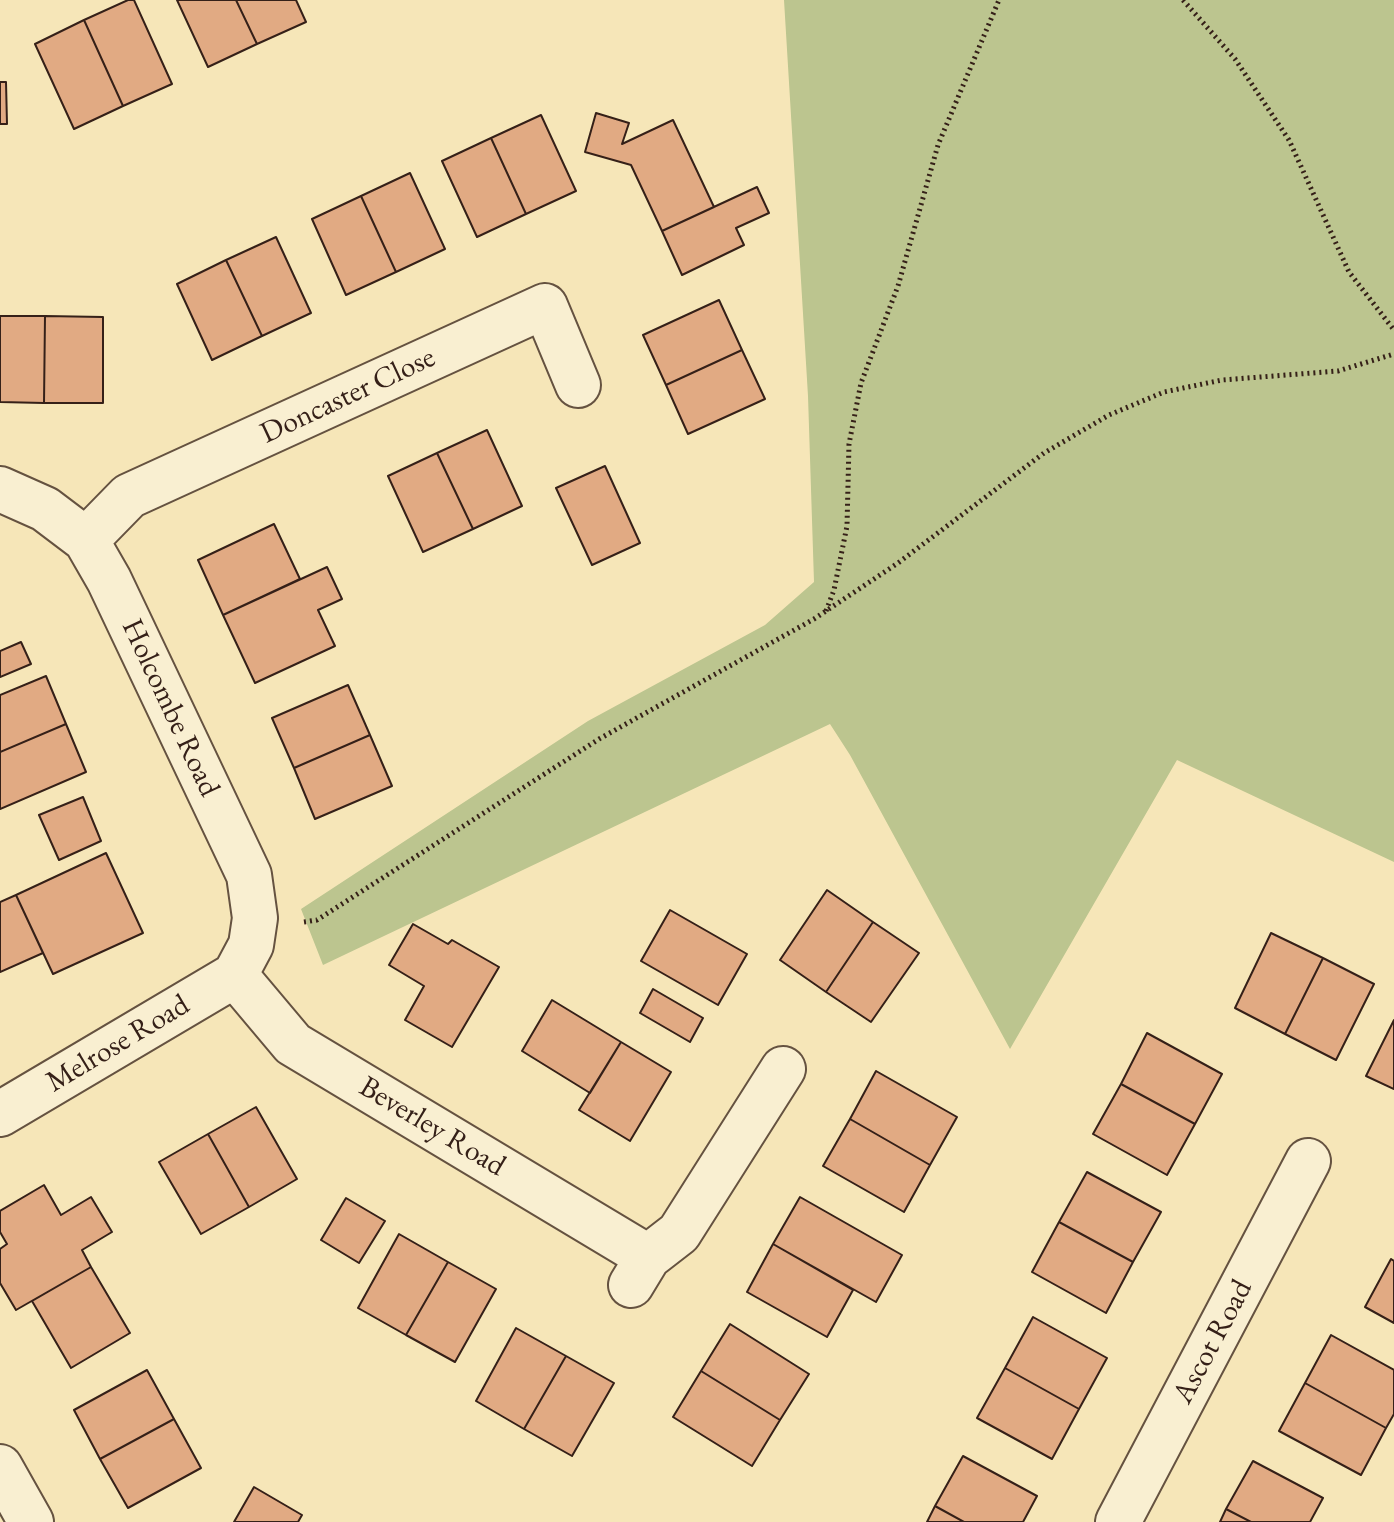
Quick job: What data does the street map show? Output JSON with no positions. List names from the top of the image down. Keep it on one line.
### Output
{"streets":{"street":["Doncaster Close","Holcombe Road","Melrose Road","Beverley Road","Ascot Road"]},"crossings":[["Doncaster Close","Holcombe Road"],["Holcombe Road","Melrose Road"],["Holcombe Road","Beverley Road"],["Melrose Road","Beverley Road"]]}
